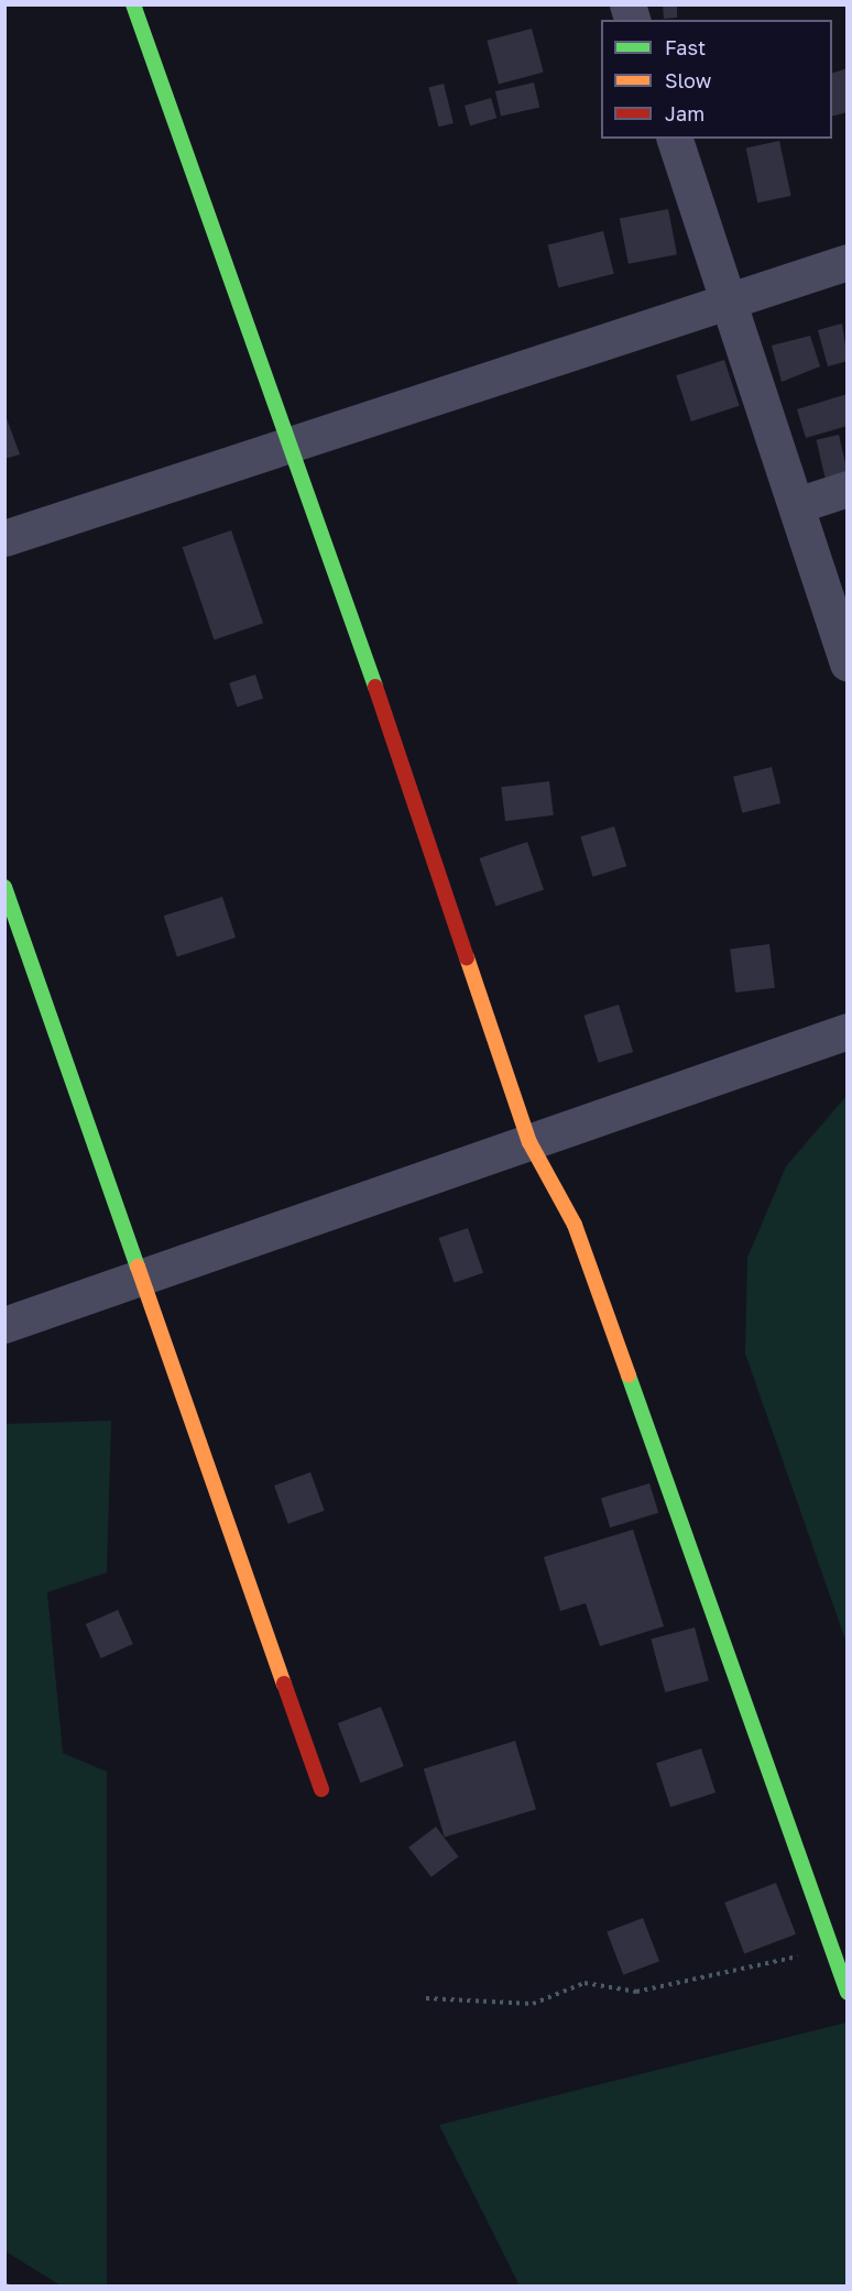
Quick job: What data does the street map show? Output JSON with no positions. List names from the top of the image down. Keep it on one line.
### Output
{"legend":["Fast","Slow","Jam"]}
